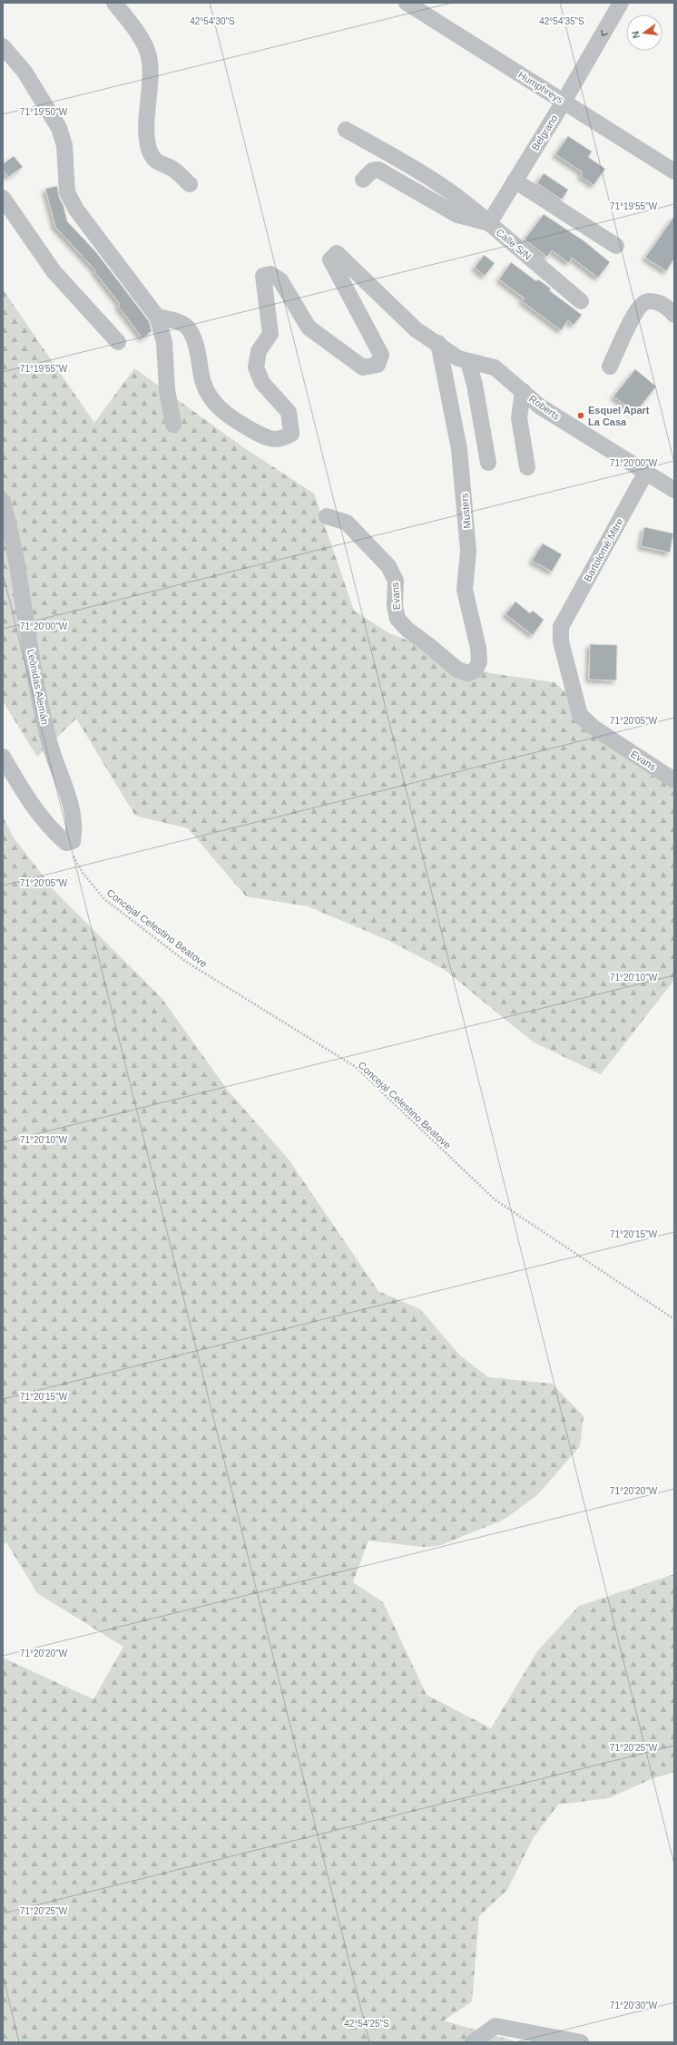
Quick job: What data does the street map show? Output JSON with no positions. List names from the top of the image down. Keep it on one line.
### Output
{"streets":{"street":["Humphreys","Belgrano","Calle S/N","Roberts","Musters","Bartolomé Mitre","Evans","Leónidas Alemán"],"path":["Concejal Celestino Beatove"]},"crossings":[["Humphreys","Belgrano"],["Belgrano","Calle S/N"],["Roberts","Musters"],["Roberts","Bartolomé Mitre"],["Musters","Evans"],["Bartolomé Mitre","Evans"],["Leónidas Alemán","Concejal Celestino Beatove"]],"one_way":["Belgrano"],"places":["Esquel Apart La Casa"],"north":"left","coordinates":["42°54'35\"S","42°54'30\"S","71°19'50\"W","71°19'55\"W","71°20'00\"W","71°20'05\"W","71°20'10\"W","71°20'15\"W","71°20'20\"W","71°20'25\"W","71°20'30\"W","42°54'25\"S"]}
